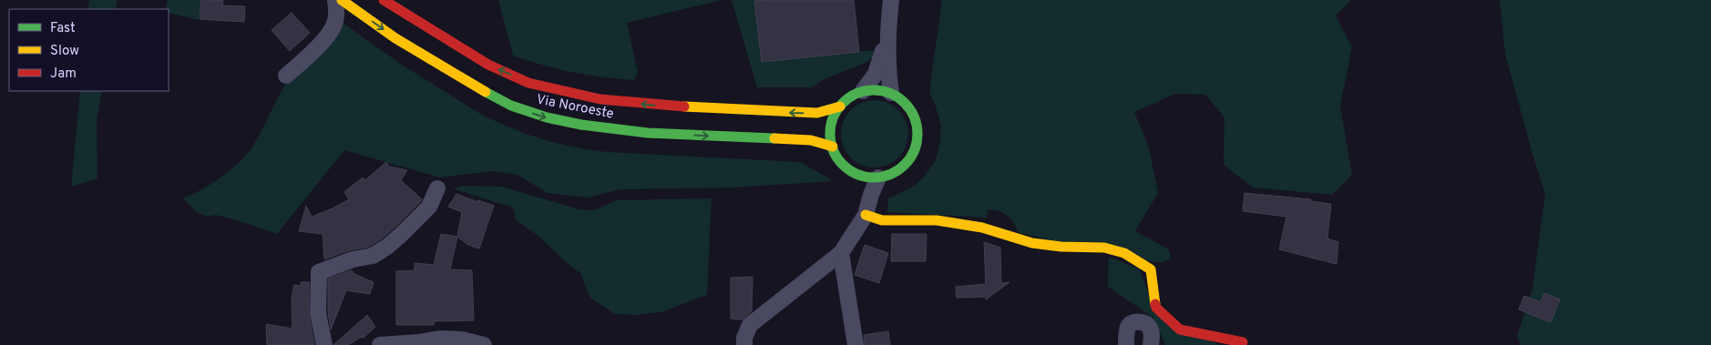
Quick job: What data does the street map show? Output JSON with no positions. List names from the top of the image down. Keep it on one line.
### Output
{"streets":{"main road":["Via Noroeste"]},"legend":["Fast","Slow","Jam"]}
